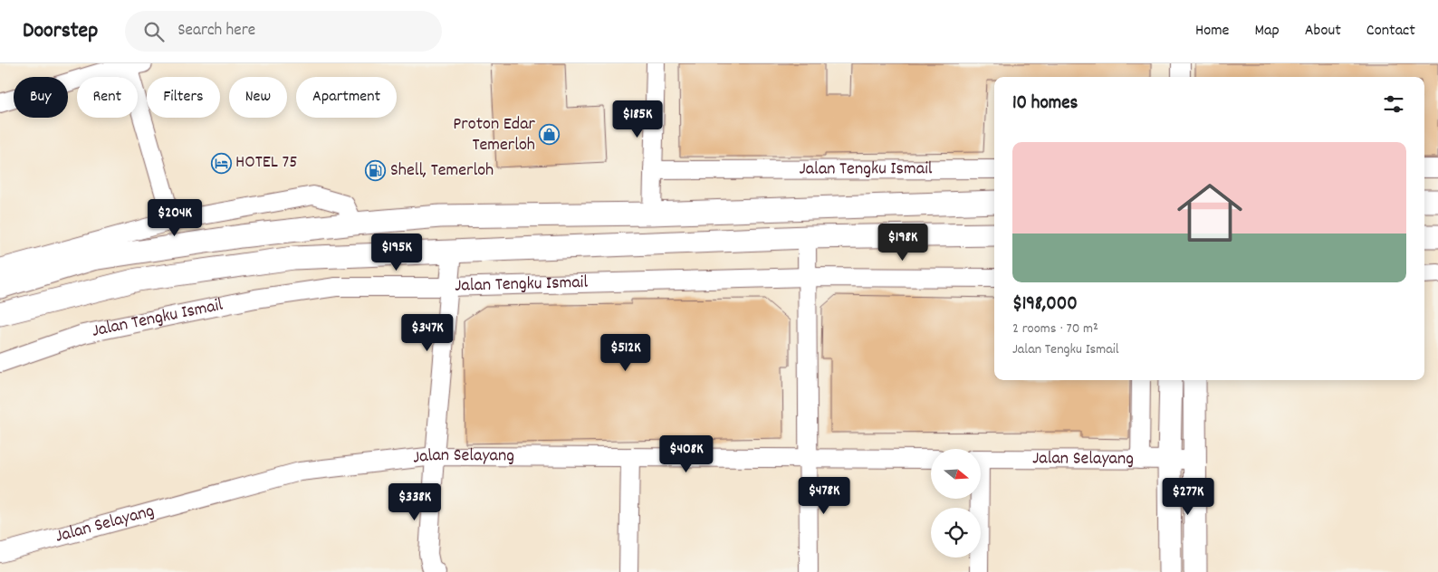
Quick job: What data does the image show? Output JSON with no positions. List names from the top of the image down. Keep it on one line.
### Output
{"streets":{"main road":["Jalan Tengku Ismail"],"street":["Jalan Selayang"]},"places":{"shop":["Proton Edar Temerloh"],"hotel":["HOTEL 75"],"fuel station":["Shell, Temerloh"]},"north":"right","page":{"header":"Doorstep","search":"Search here","nav":["Home","Map","About","Contact"],"chip":["Buy","Rent","Filters","New","Apartment"],"heading":"10 homes","price":["$185K","$204K","$198K","$195K","$347K","$512K","$408K","$478K","$277K","$338K"],"list":[{"name":"$198,000","note":"2 rooms · 70 m² · Jalan Tengku Ismail"}]}}
